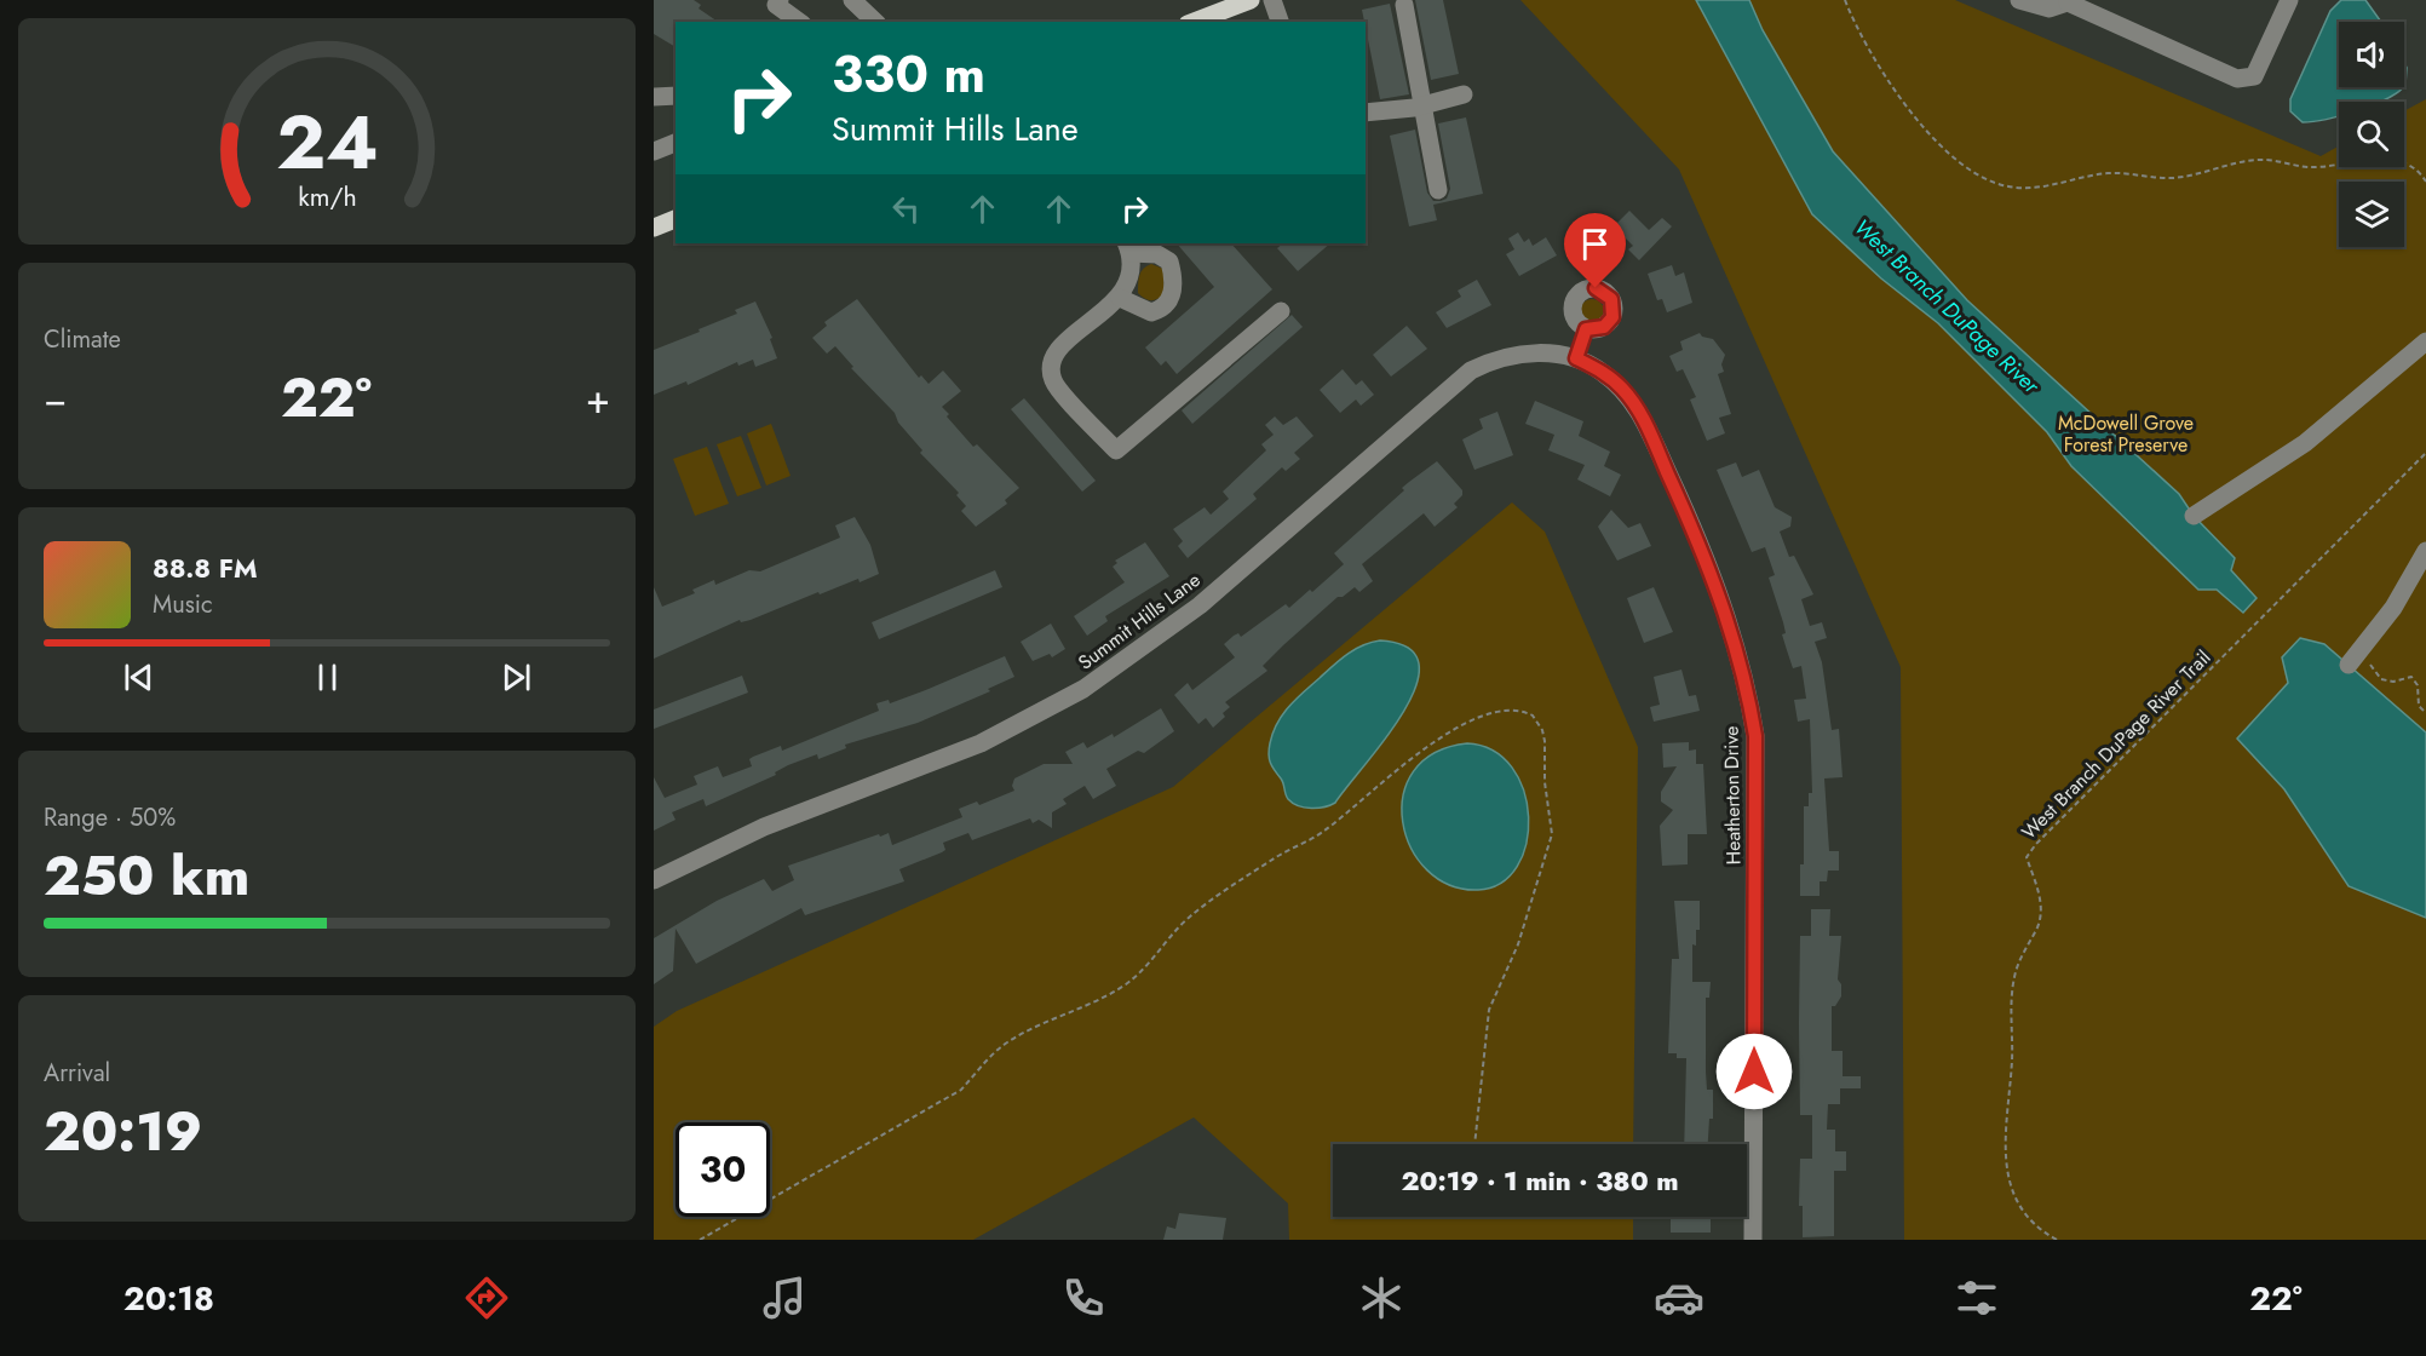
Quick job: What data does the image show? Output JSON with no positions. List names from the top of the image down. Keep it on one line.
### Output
{"streets":{"street":["Summit Hills Lane","Heatherton Drive"],"path":["West Branch DuPage River Trail"]},"crossings":[["Summit Hills Lane","Heatherton Drive"]],"water":["West Branch DuPage River"],"parks":["McDowell Grove Forest Preserve"],"page":{"turn":["330 m","Summit Hills Lane"],"tile":["Climate",["Range · 50%","250 km"],["Arrival","20:19"]],"heat":["−","22°","+"],"song":["88.8 FM","Music"],"limit":"30","trip":"20:19 · 1 min · 380 m","tabs":["20:18","22°"],"gauge":["24","km/h"]}}
